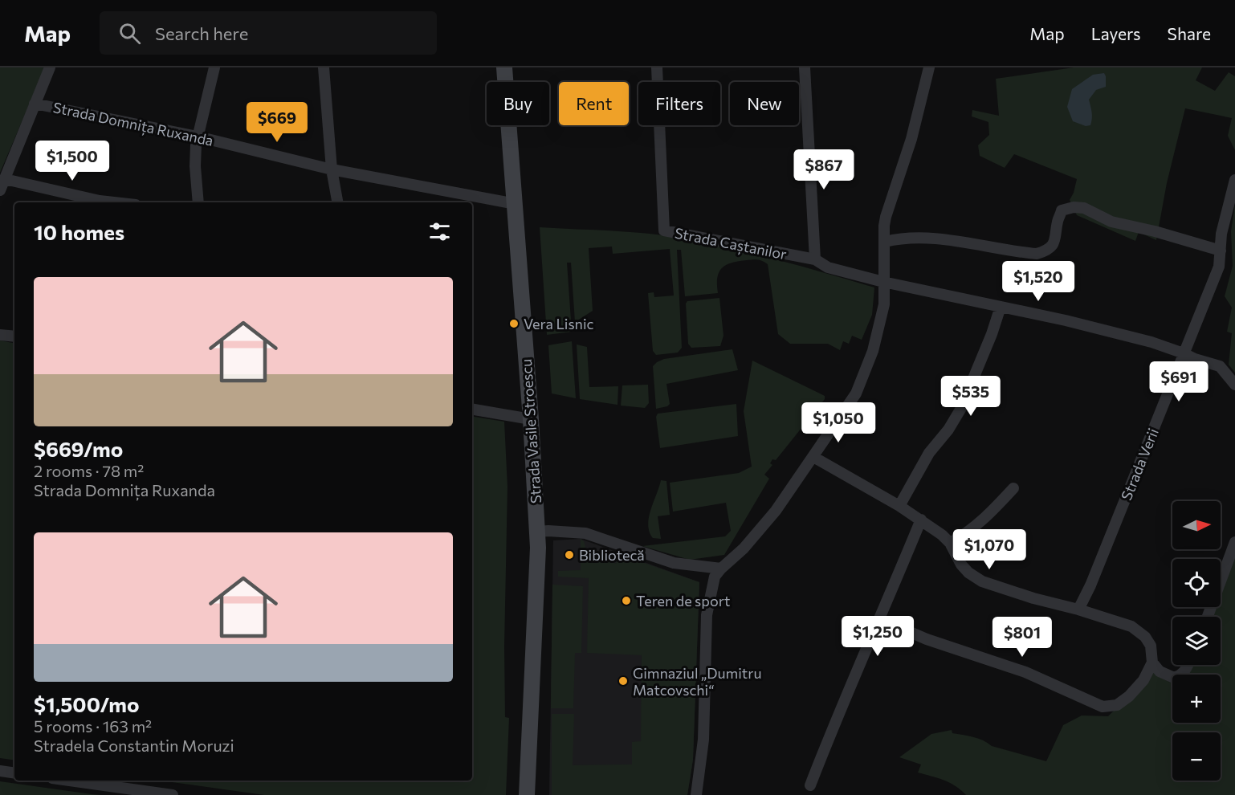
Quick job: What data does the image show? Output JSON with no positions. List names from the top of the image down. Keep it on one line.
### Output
{"streets":{"main road":["Strada Vasile Stroescu"],"street":["Strada Domnița Ruxanda","Strada Caștanilor","Strada Verii"]},"crossings":[["Strada Domnița Ruxanda","Strada Vasile Stroescu"]],"places":["Vera Lisnic","Bibliotecă","Teren de sport","Gimnaziul „Dumitru Matcovschi“"],"north":"right","page":{"header":"Map","search":"Search here","nav":["Map","Layers","Share"],"chip":["Buy","Rent","Filters","New"],"price":["$669","$1,500","$867","$1,520","$691","$535","$1,050","$1,070","$1,250","$801"],"heading":"10 homes","list":[{"name":"$669/mo","note":"2 rooms · 78 m² · Strada Domnița Ruxanda"},{"name":"$1,500/mo","note":"5 rooms · 163 m² · Stradela Constantin Moruzi"}],"map_buttons":["+","−"]}}
